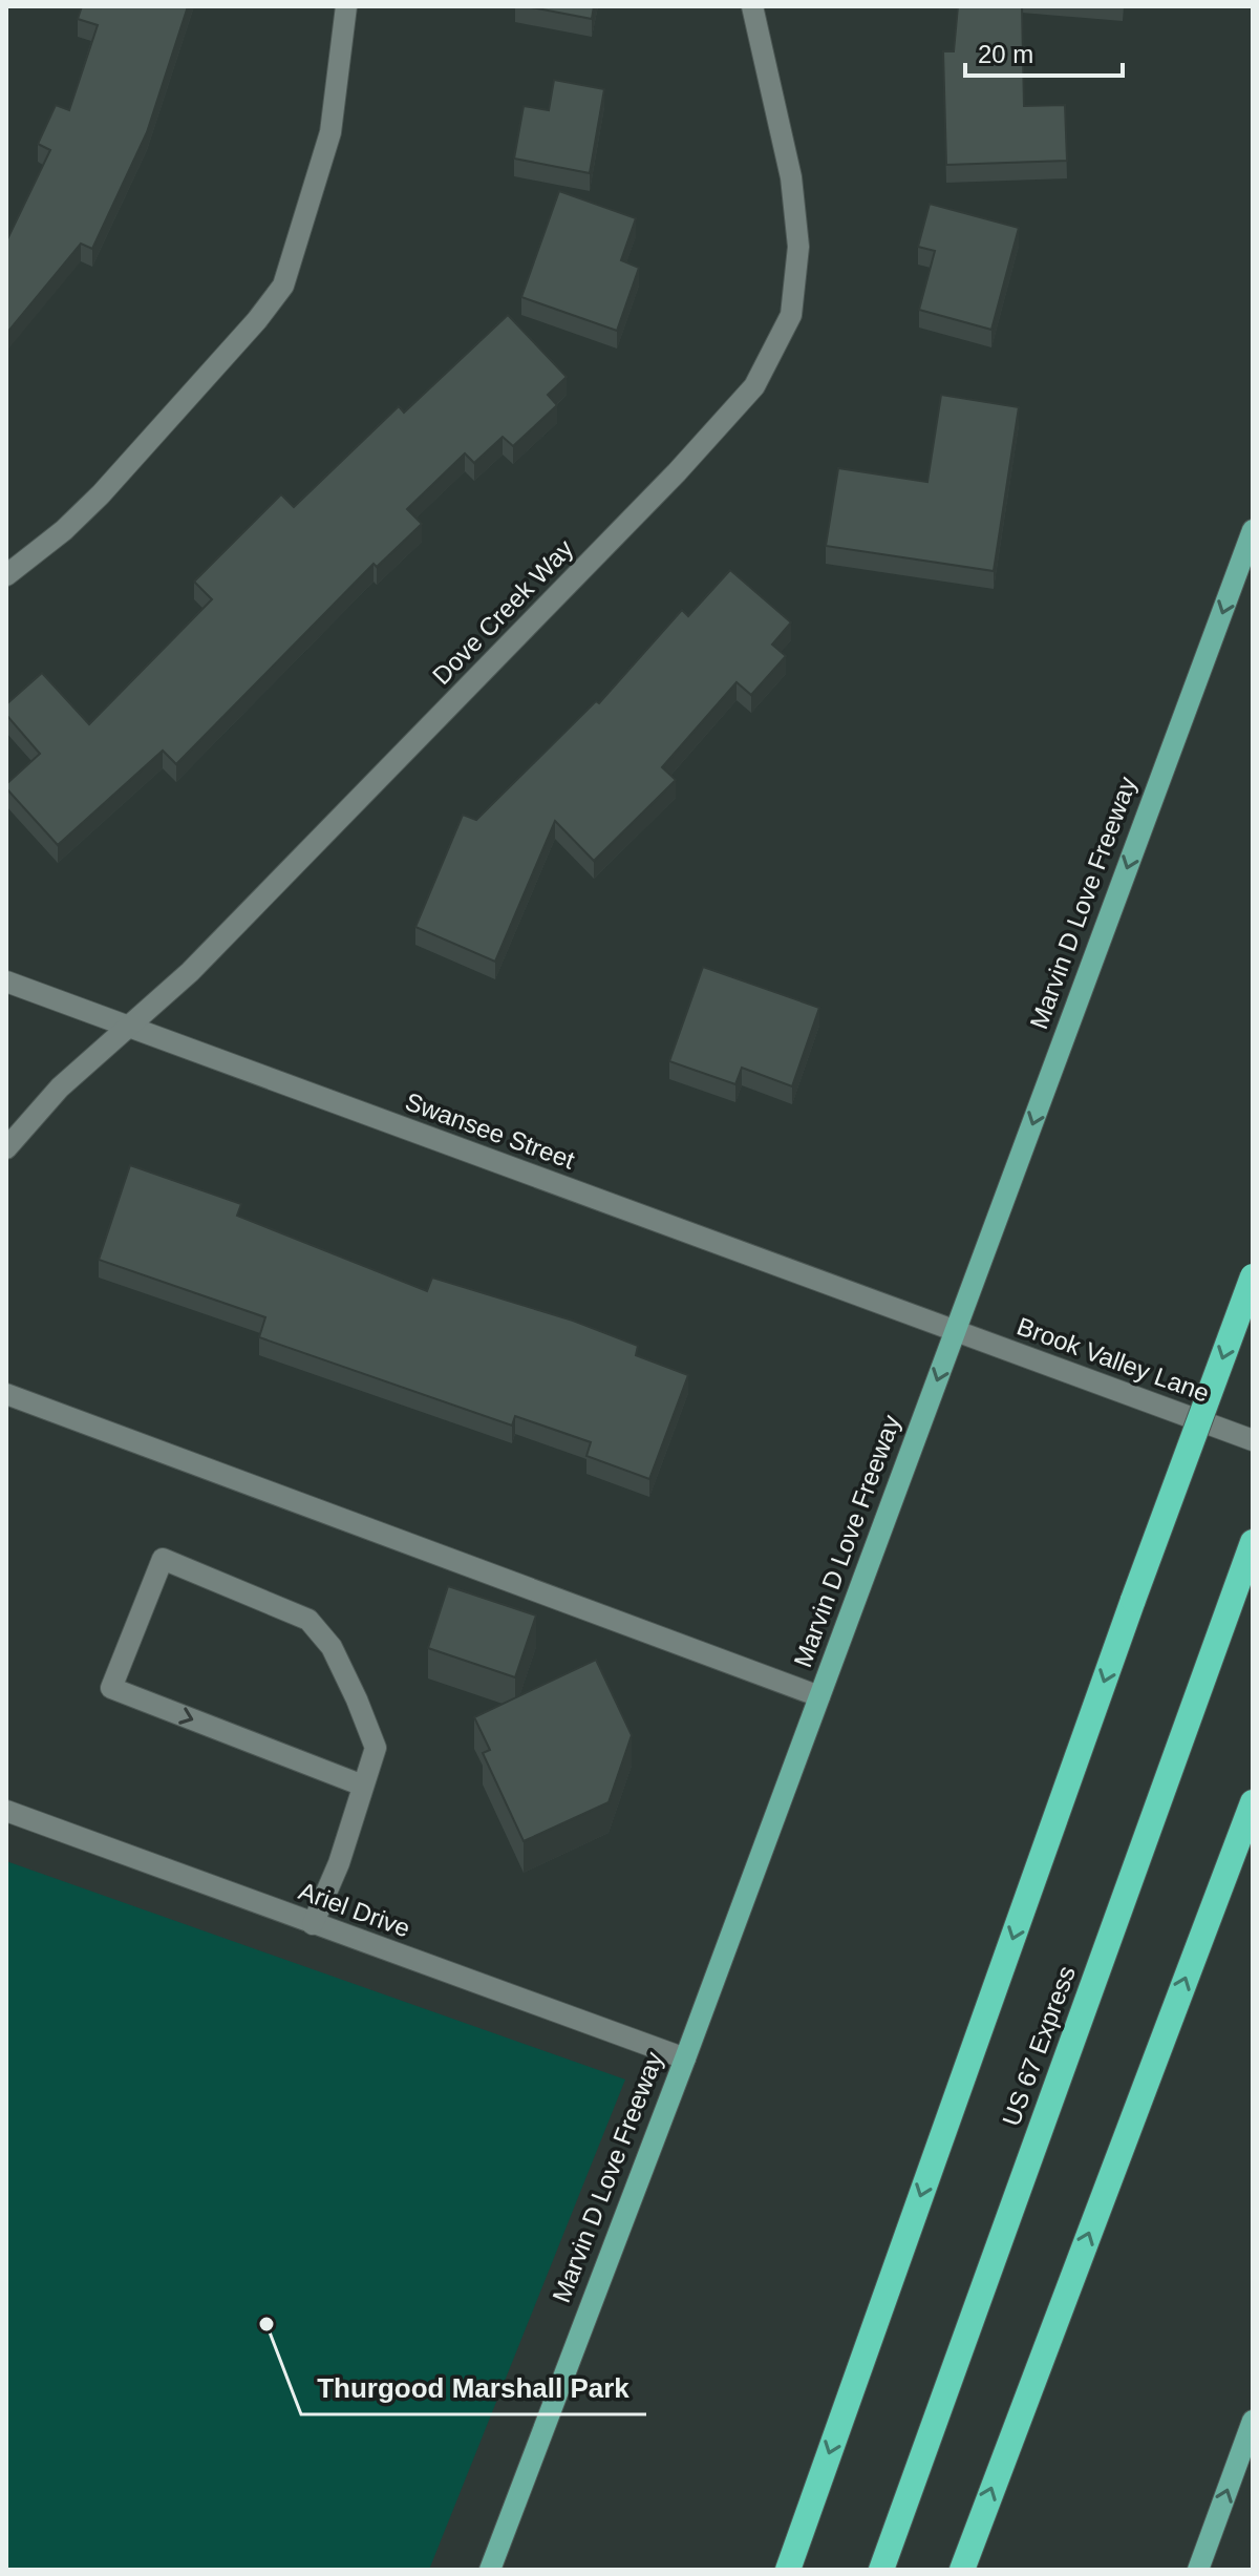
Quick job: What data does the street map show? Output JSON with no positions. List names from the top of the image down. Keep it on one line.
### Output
{"streets":{"highway":["US 67 Express"],"main road":["Marvin D Love Freeway"],"street":["Dove Creek Way","Swansee Street","Brook Valley Lane","Ariel Drive"]},"crossings":[["Dove Creek Way","Swansee Street"],["Marvin D Love Freeway","Swansee Street"],["Marvin D Love Freeway","Brook Valley Lane"],["Marvin D Love Freeway","Ariel Drive"],["Swansee Street","Brook Valley Lane"]],"one_way":["Marvin D Love Freeway"],"places":["Thurgood Marshall Park"],"scale_bar":"20 m"}
